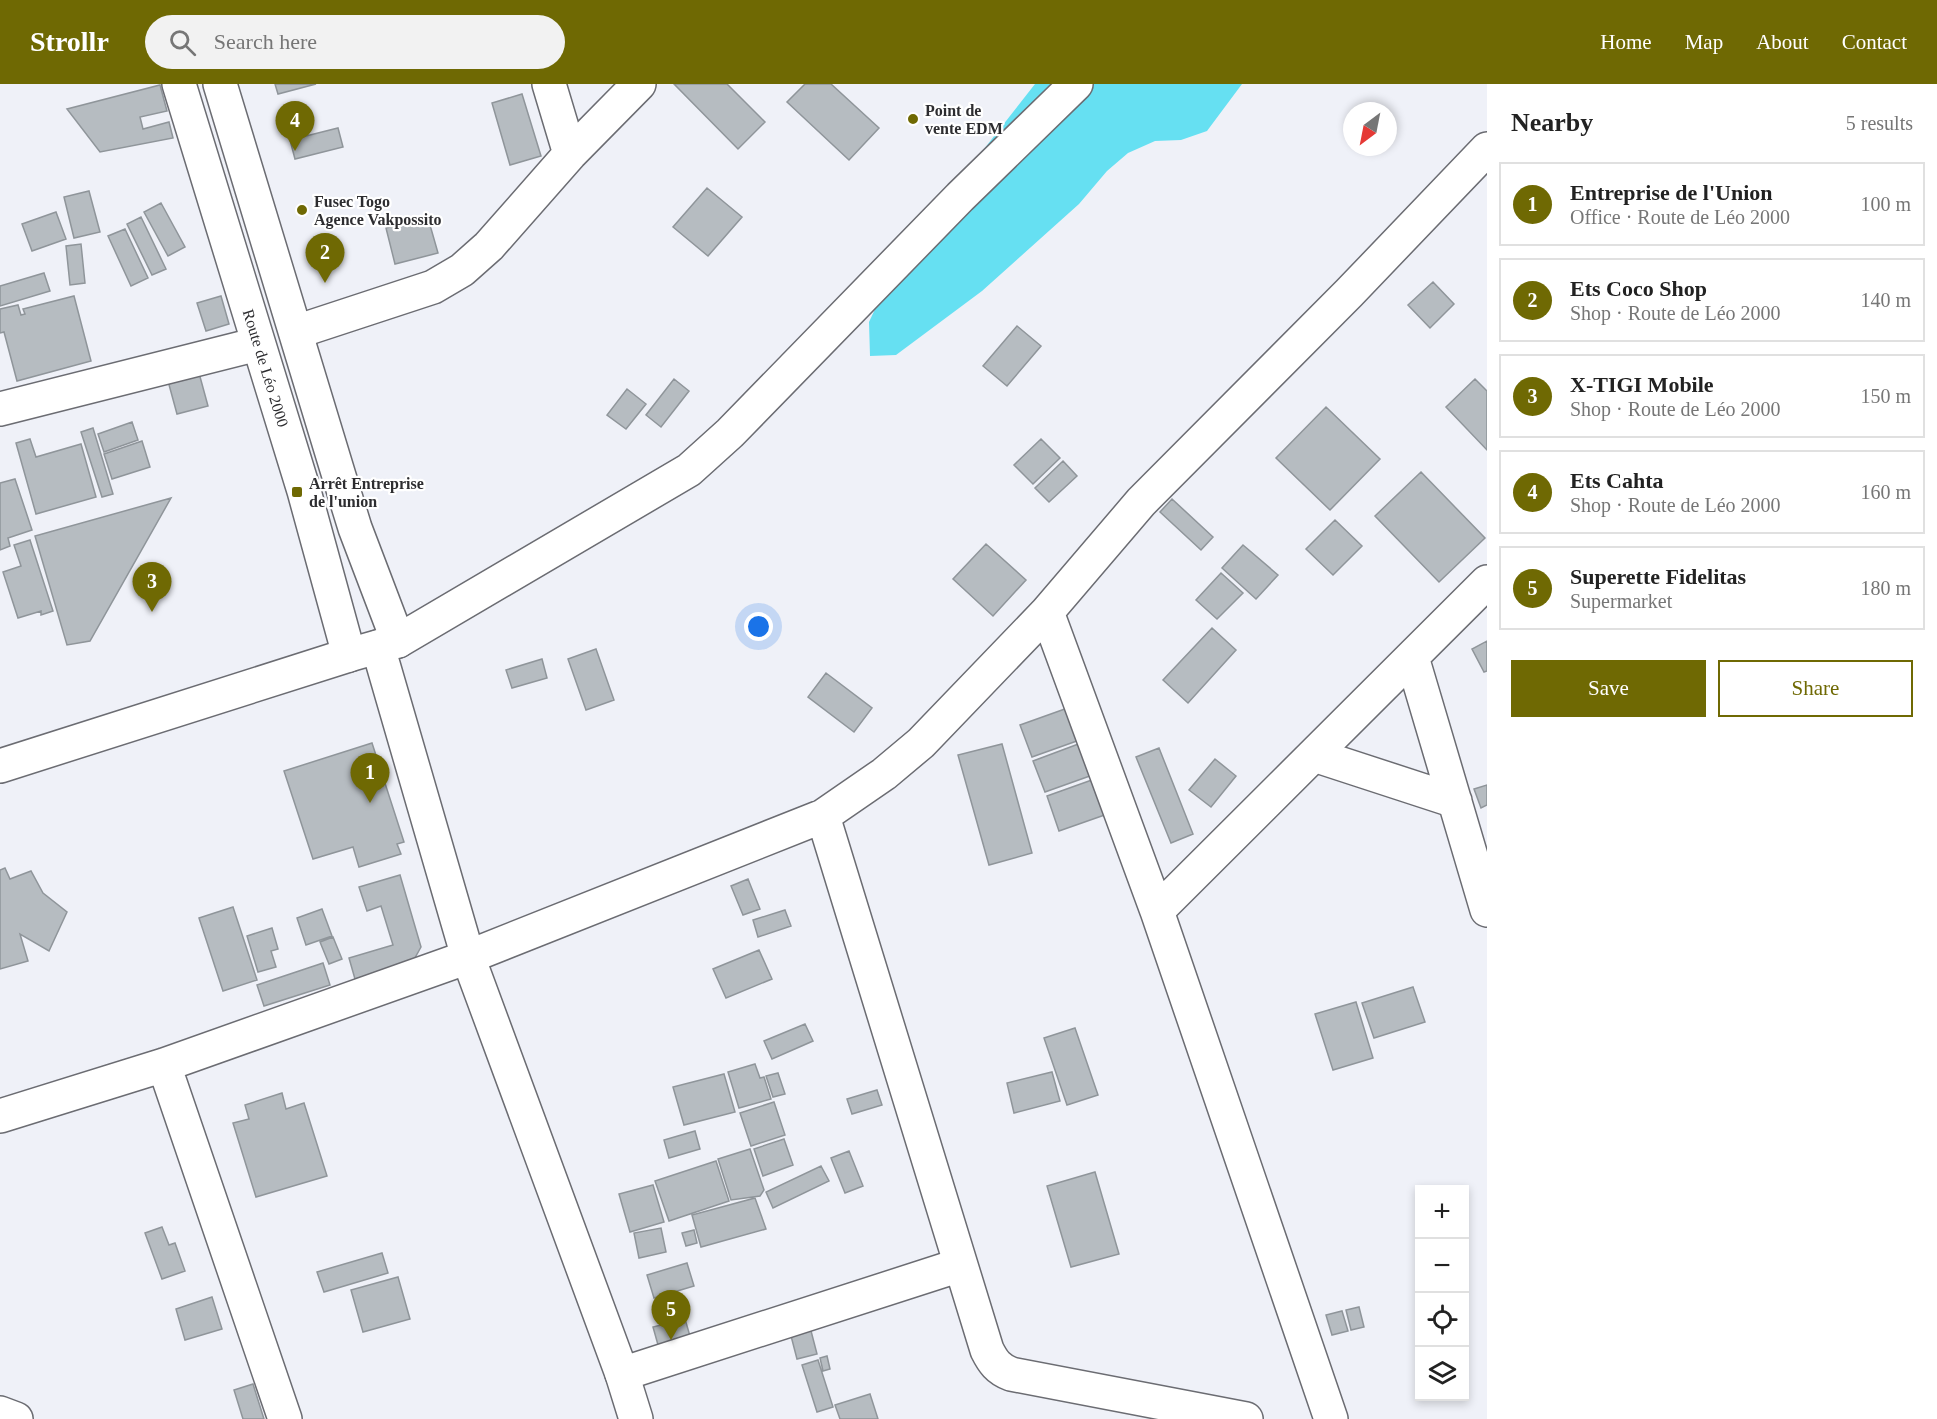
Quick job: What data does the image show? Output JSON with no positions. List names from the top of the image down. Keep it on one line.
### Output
{"streets":{"street":["Route de Léo 2000"]},"places":{"other":["Point de vente EDM","Fusec Togo Agence Vakpossito"],"transit":["Arrêt Entreprise de l'union"]},"north":"bottom left","page":{"header":"Strollr","search":"Search here","nav":["Home","Map","About","Contact"],"heading":["Nearby","5 results"],"pins":["4","2","3","1","5"],"list":[{"mark":"1","name":"Entreprise de l'Union","note":"Office · Route de Léo 2000","value":"100 m"},{"mark":"2","name":"Ets Coco Shop","note":"Shop · Route de Léo 2000","value":"140 m"},{"mark":"3","name":"X-TIGI Mobile","note":"Shop · Route de Léo 2000","value":"150 m"},{"mark":"4","name":"Ets Cahta","note":"Shop · Route de Léo 2000","value":"160 m"},{"mark":"5","name":"Superette Fidelitas","note":"Supermarket","value":"180 m"}],"buttons":["Save","Share"],"map_buttons":["+","−"]}}
